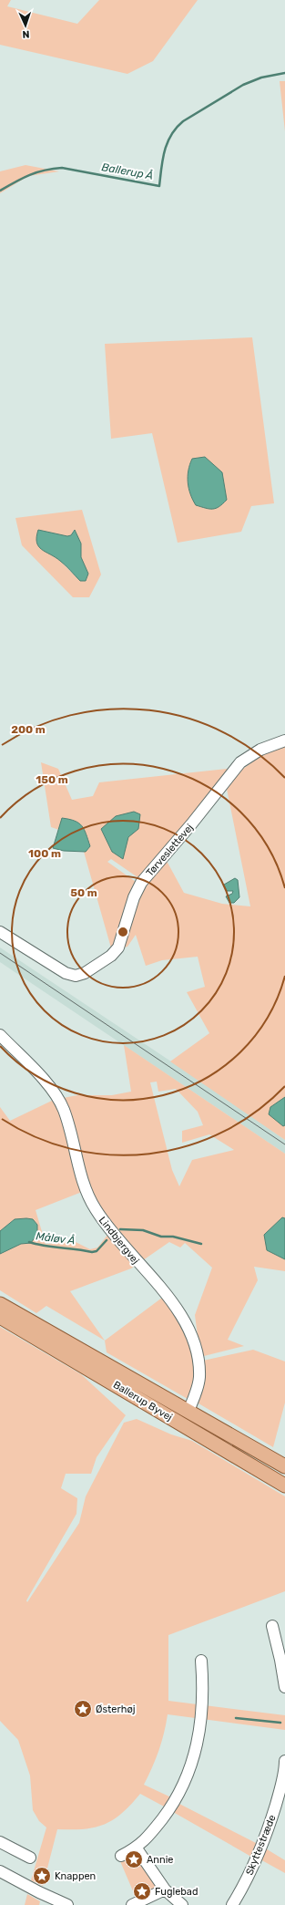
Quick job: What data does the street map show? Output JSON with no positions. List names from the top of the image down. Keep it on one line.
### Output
{"streets":{"main road":["Ballerup Byvej"],"street":["Tørveslettevej","Lindbjergvej","Skyttestræde"]},"crossings":[["Lindbjergvej","Ballerup Byvej"]],"water":["Ballerup Å","Måløv Å"],"places":{"place":["Østerhøj","Annie","Knappen","Fuglebad"]},"north":"bottom","rings":["200 m","150 m","100 m","50 m"]}
